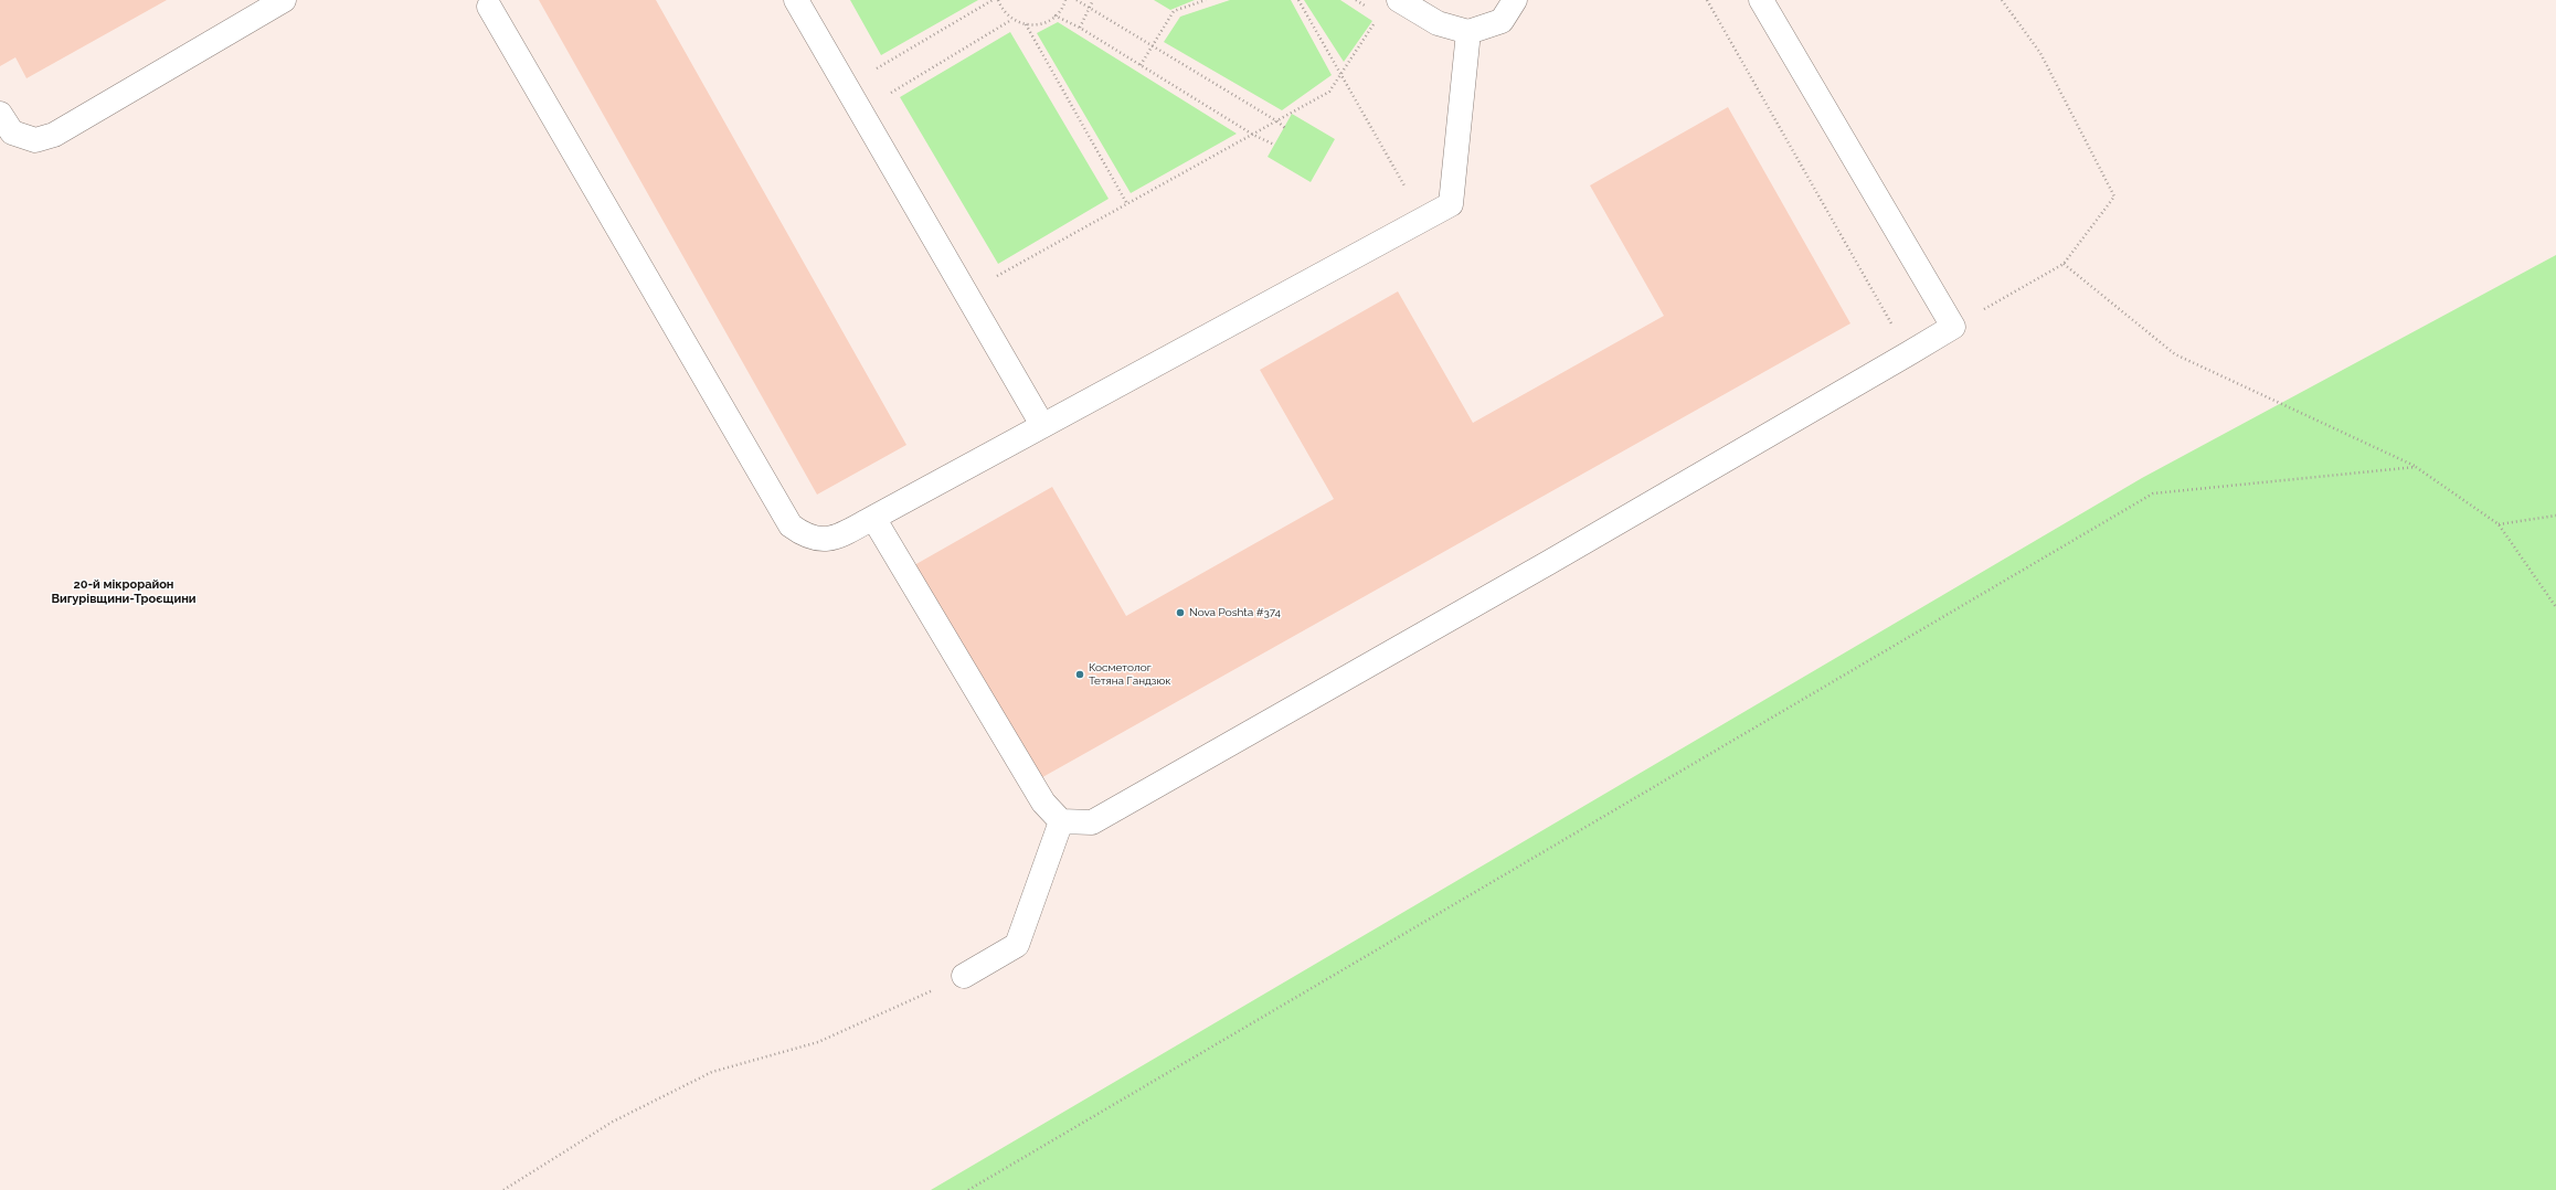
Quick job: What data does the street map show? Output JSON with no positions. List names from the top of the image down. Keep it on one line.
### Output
{"districts":["20-й мікрорайон Вигурівщини-Троєщини"],"places":["Nova Poshta #374","Косметолог Тетяна Гандзюк"]}
